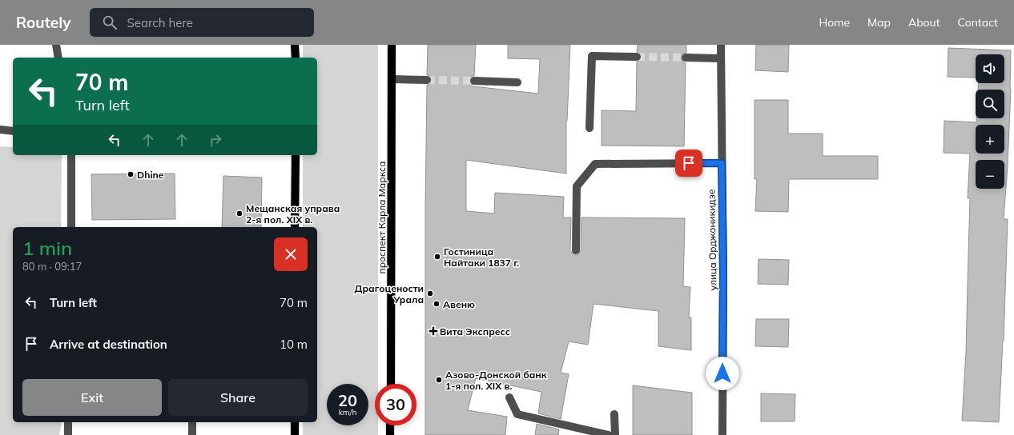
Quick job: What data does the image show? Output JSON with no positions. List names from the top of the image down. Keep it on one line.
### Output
{"streets":{"main road":["проспект Карла Маркса"],"street":["улица Орджоникидзе"]},"places":{"other":["Dhine","Мещанская управа 2-я пол. XIX в.","Гостиница Найтаки 1837 г.","Драгоцености Урала","Авеню","Азово-Донской банк 1-я пол. XIX в."],"health":["Вита Экспресс"]},"page":{"header":"Routely","search":"Search here","nav":["Home","Map","About","Contact"],"map_buttons":["+","−"],"turn":["70 m","Turn left"],"heading":["1 min","80 m · 09:17"],"list":[{"name":"Turn left","value":"70 m"},{"name":"Arrive at destination","value":"10 m"}],"buttons":["Exit","Share"],"speed":"20 km/h","limit":"30"}}
